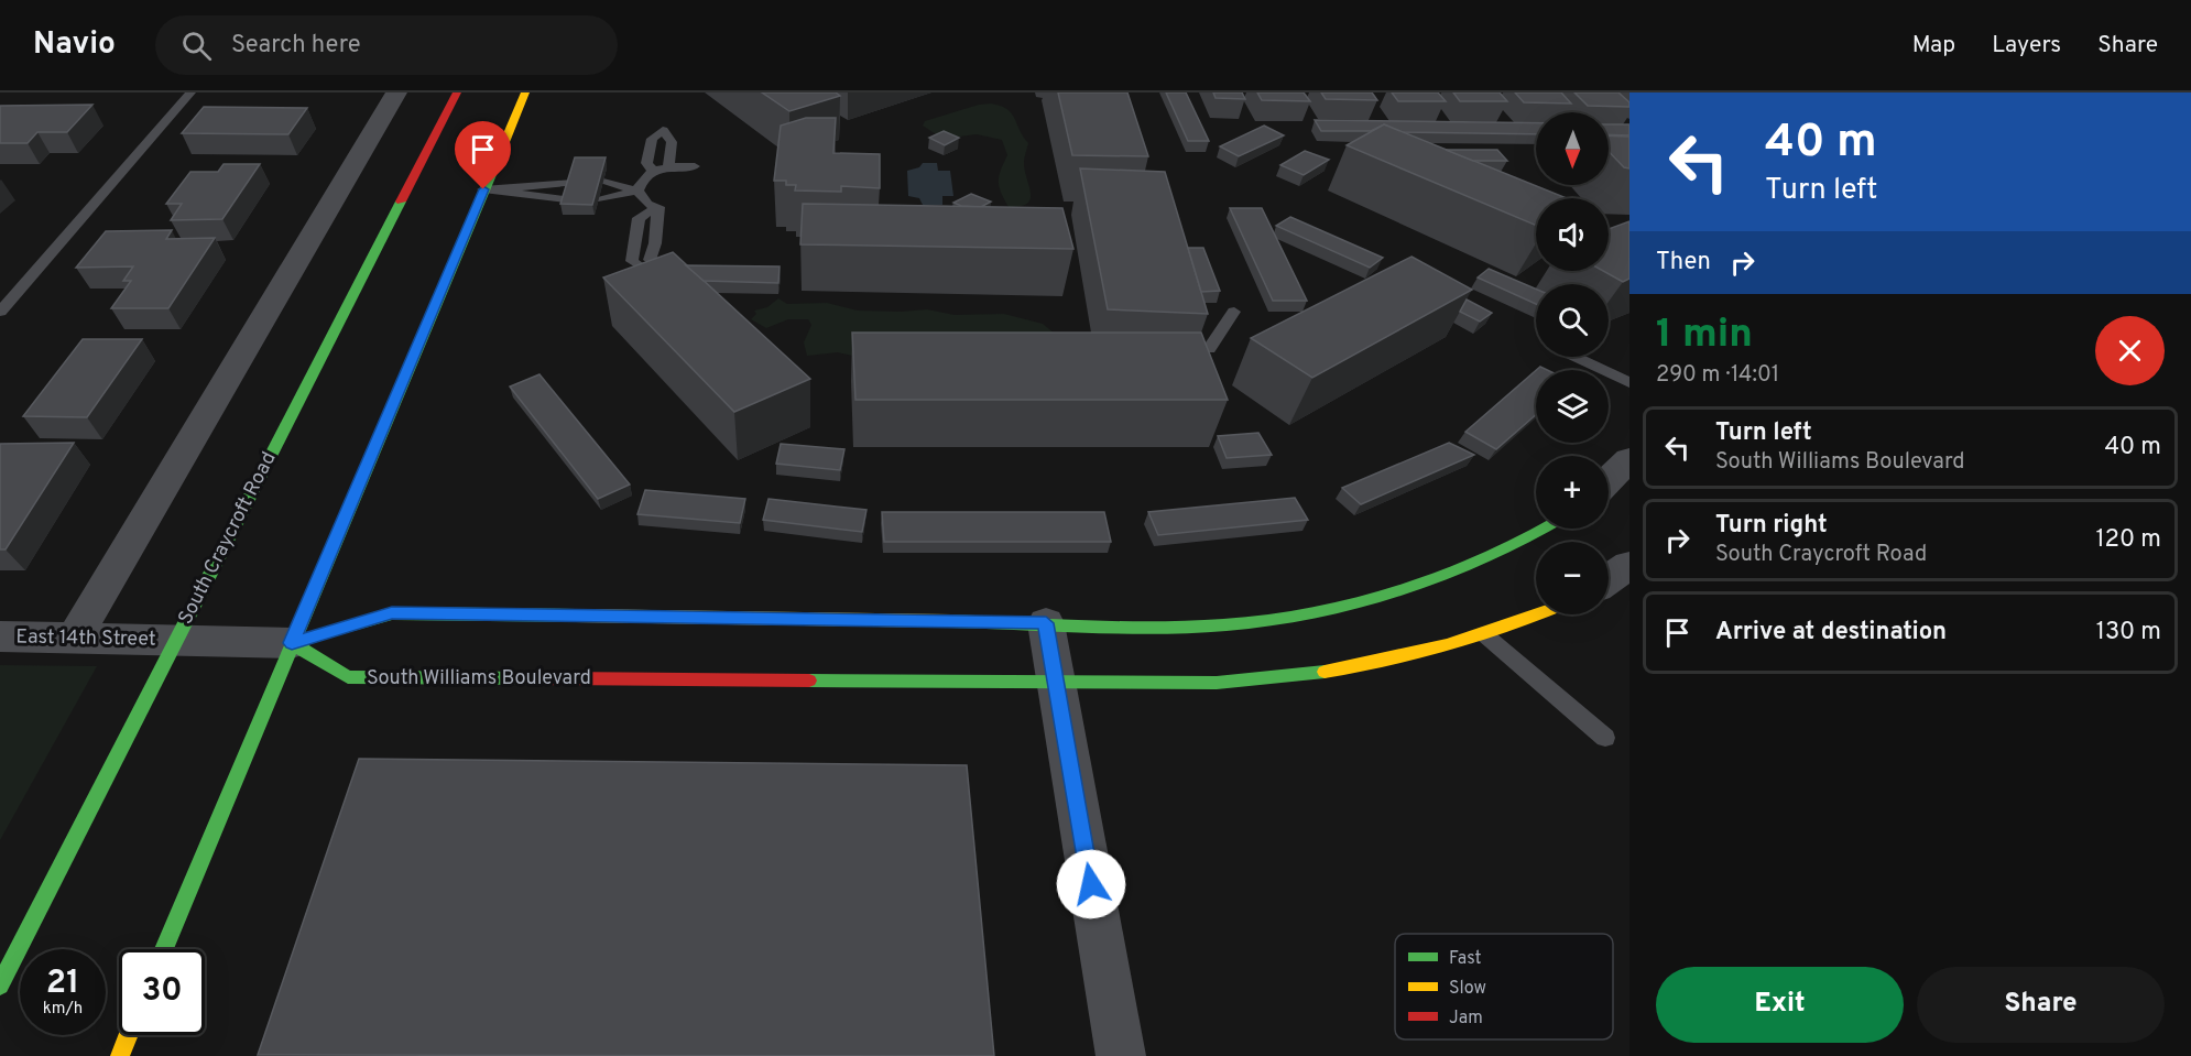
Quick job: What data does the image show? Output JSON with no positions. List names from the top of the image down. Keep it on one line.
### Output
{"streets":{"main road":["South Craycroft Road","South Williams Boulevard"],"street":["East 14th Street"]},"crossings":[["South Craycroft Road","East 14th Street"],["East 14th Street","South Williams Boulevard"]],"legend":["Fast","Slow","Jam"],"north":"bottom","page":{"header":"Navio","search":"Search here","nav":["Map","Layers","Share"],"turn":["40 m","Turn left"],"map_buttons":["+","−"],"then":"Then","heading":["1 min","290 m · 14:01"],"list":[{"name":"Turn left","note":"South Williams Boulevard","value":"40 m"},{"name":"Turn right","note":"South Craycroft Road","value":"120 m"},{"name":"Arrive at destination","value":"130 m"}],"speed":"21 km/h","limit":"30","buttons":["Exit","Share"]}}
